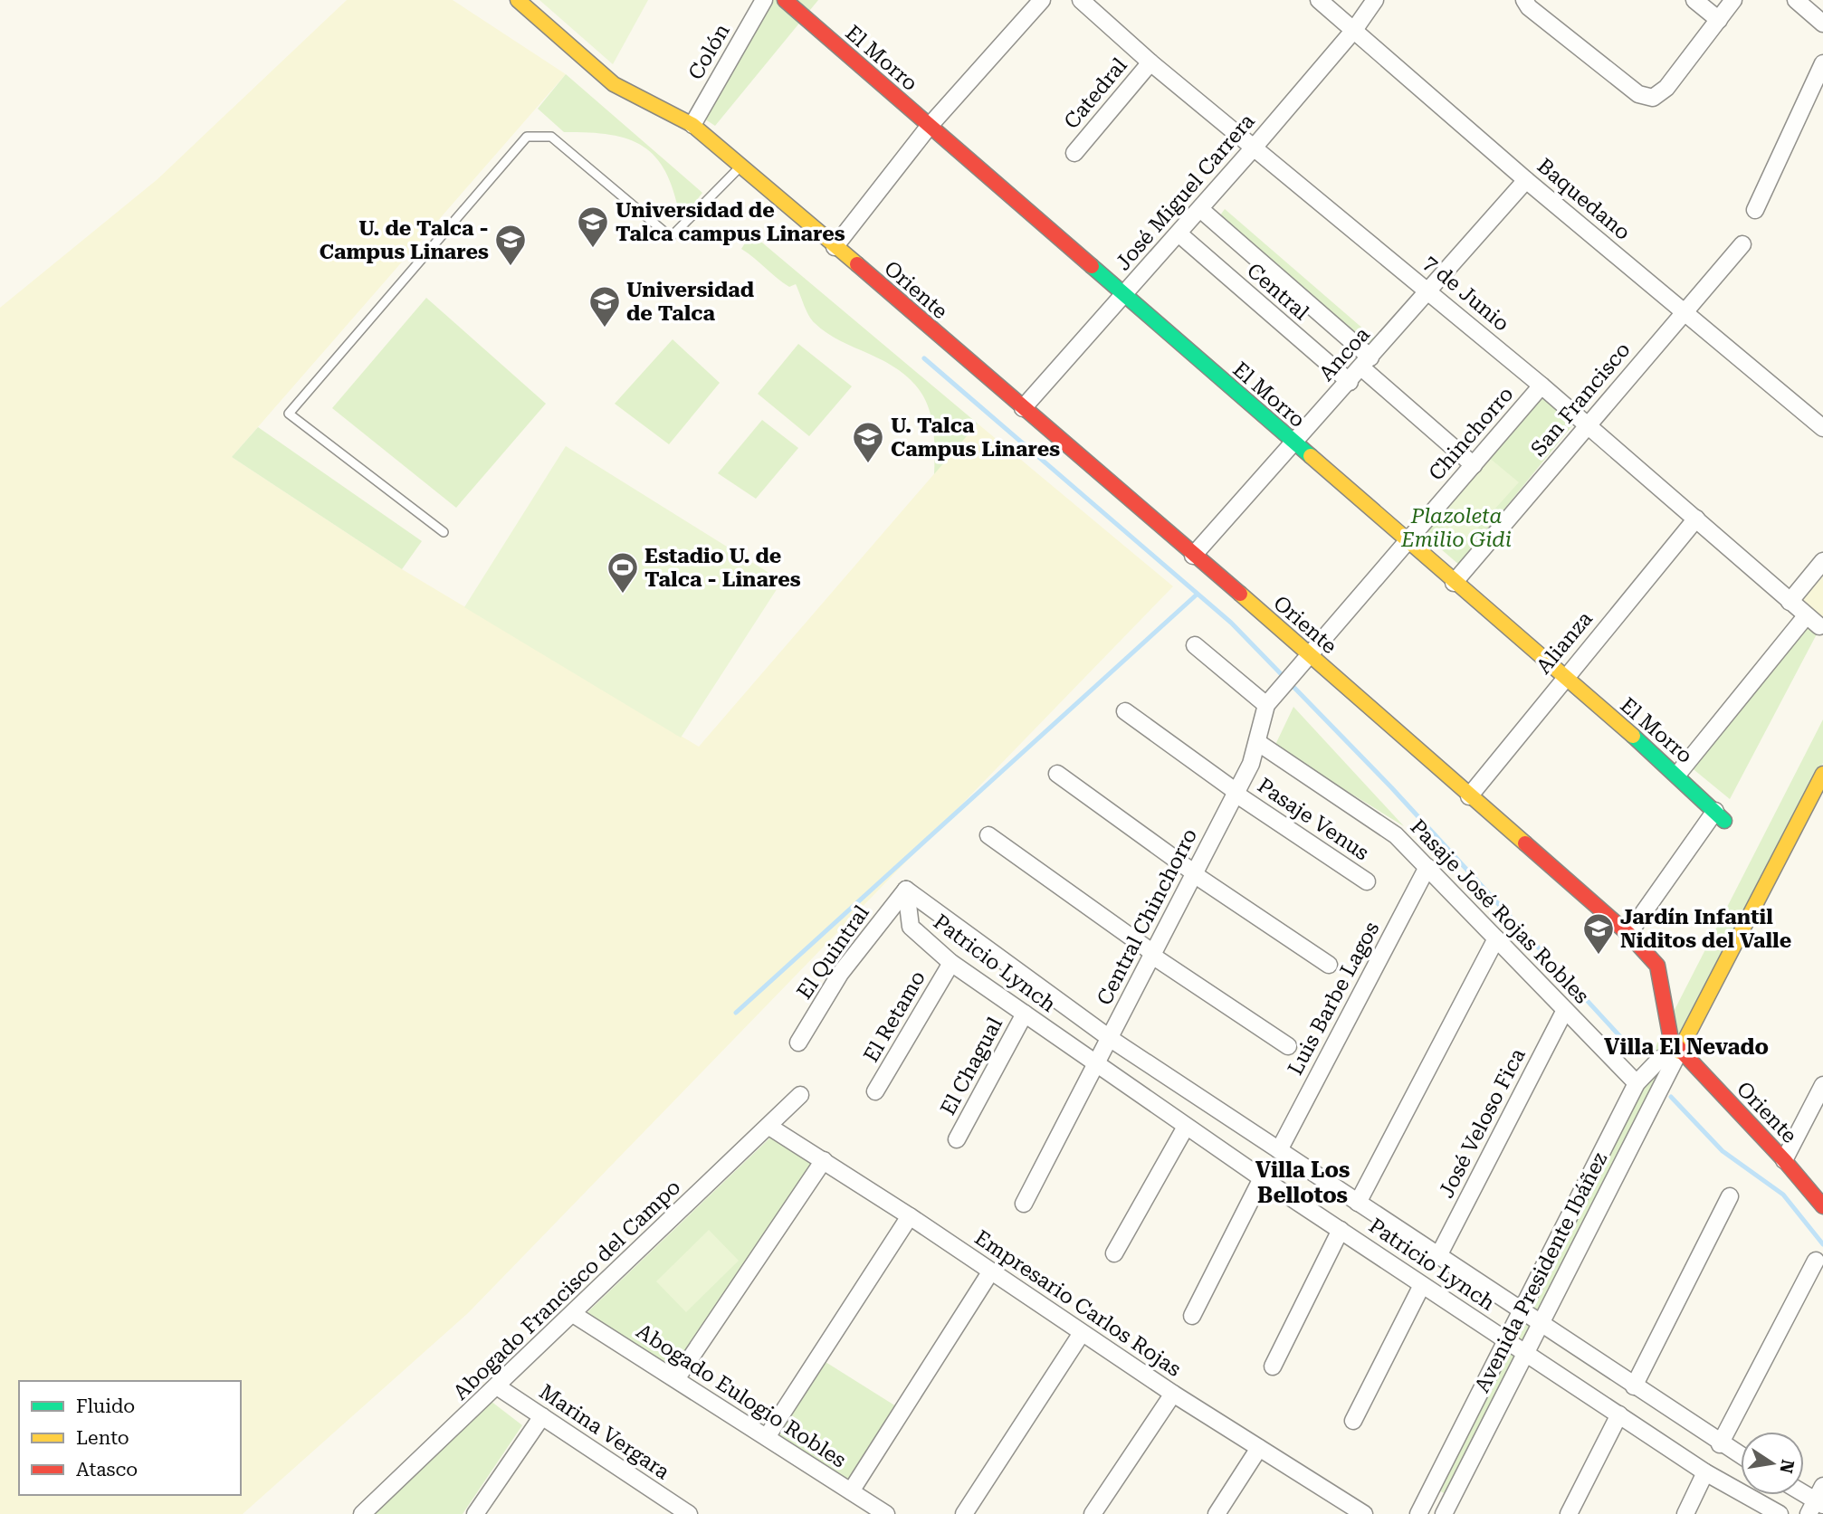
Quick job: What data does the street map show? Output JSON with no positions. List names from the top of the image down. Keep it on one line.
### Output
{"streets":{"street":["Colón","El Morro","Catedral","José Miguel Carrera","Baquedano","Oriente","Central","7 de Junio","Ancoa","San Francisco","Chinchorro","Alianza","Pasaje Venus","Pasaje José Rojas Robles","Central Chinchorro","El Quintral","Patricio Lynch","Luis Barbe Lagos","El Retamo","El Chagual","José Veloso Fica","Avenida Presidente Ibáñez","Abogado Francisco del Campo","Empresario Carlos Rojas","Abogado Eulogio Robles","Marina Vergara"]},"crossings":[["Colón","Oriente"],["El Morro","José Miguel Carrera"],["El Morro","Ancoa"],["El Morro","San Francisco"],["El Morro","Chinchorro"],["El Morro","Alianza"],["Catedral","7 de Junio"],["José Miguel Carrera","Baquedano"],["José Miguel Carrera","Oriente"],["José Miguel Carrera","Central"],["José Miguel Carrera","7 de Junio"],["Baquedano","Ancoa"],["Baquedano","San Francisco"],["Oriente","Ancoa"],["Oriente","Chinchorro"],["Oriente","Alianza"],["Oriente","Central Chinchorro"],["Oriente","Avenida Presidente Ibáñez"],["Central","Ancoa"],["Central","Chinchorro"],["7 de Junio","Ancoa"],["7 de Junio","San Francisco"],["7 de Junio","Chinchorro"],["7 de Junio","Alianza"],["Chinchorro","Central Chinchorro"],["Pasaje Venus","Central Chinchorro"],["Pasaje José Rojas Robles","Central Chinchorro"],["Pasaje José Rojas Robles","Luis Barbe Lagos"],["Pasaje José Rojas Robles","José Veloso Fica"],["Pasaje José Rojas Robles","Avenida Presidente Ibáñez"],["Central Chinchorro","Patricio Lynch"],["El Quintral","Patricio Lynch"],["Patricio Lynch","Luis Barbe Lagos"],["Patricio Lynch","El Retamo"],["Patricio Lynch","El Chagual"],["Patricio Lynch","José Veloso Fica"],["Patricio Lynch","Avenida Presidente Ibáñez"],["Abogado Francisco del Campo","Empresario Carlos Rojas"],["Abogado Francisco del Campo","Abogado Eulogio Robles"],["Abogado Francisco del Campo","Marina Vergara"]],"districts":["Villa El Nevado","Villa Los Bellotos"],"parks":["Plazoleta Emilio Gidi"],"places":{"school or university":["Universidad de Talca campus Linares","U. de Talca - Campus Linares","Universidad de Talca","U. Talca Campus Linares","Jardín Infantil Niditos del Valle"],"sports":["Estadio U. de Talca - Linares"]},"legend":["Fluido","Lento","Atasco"],"north":"right"}
